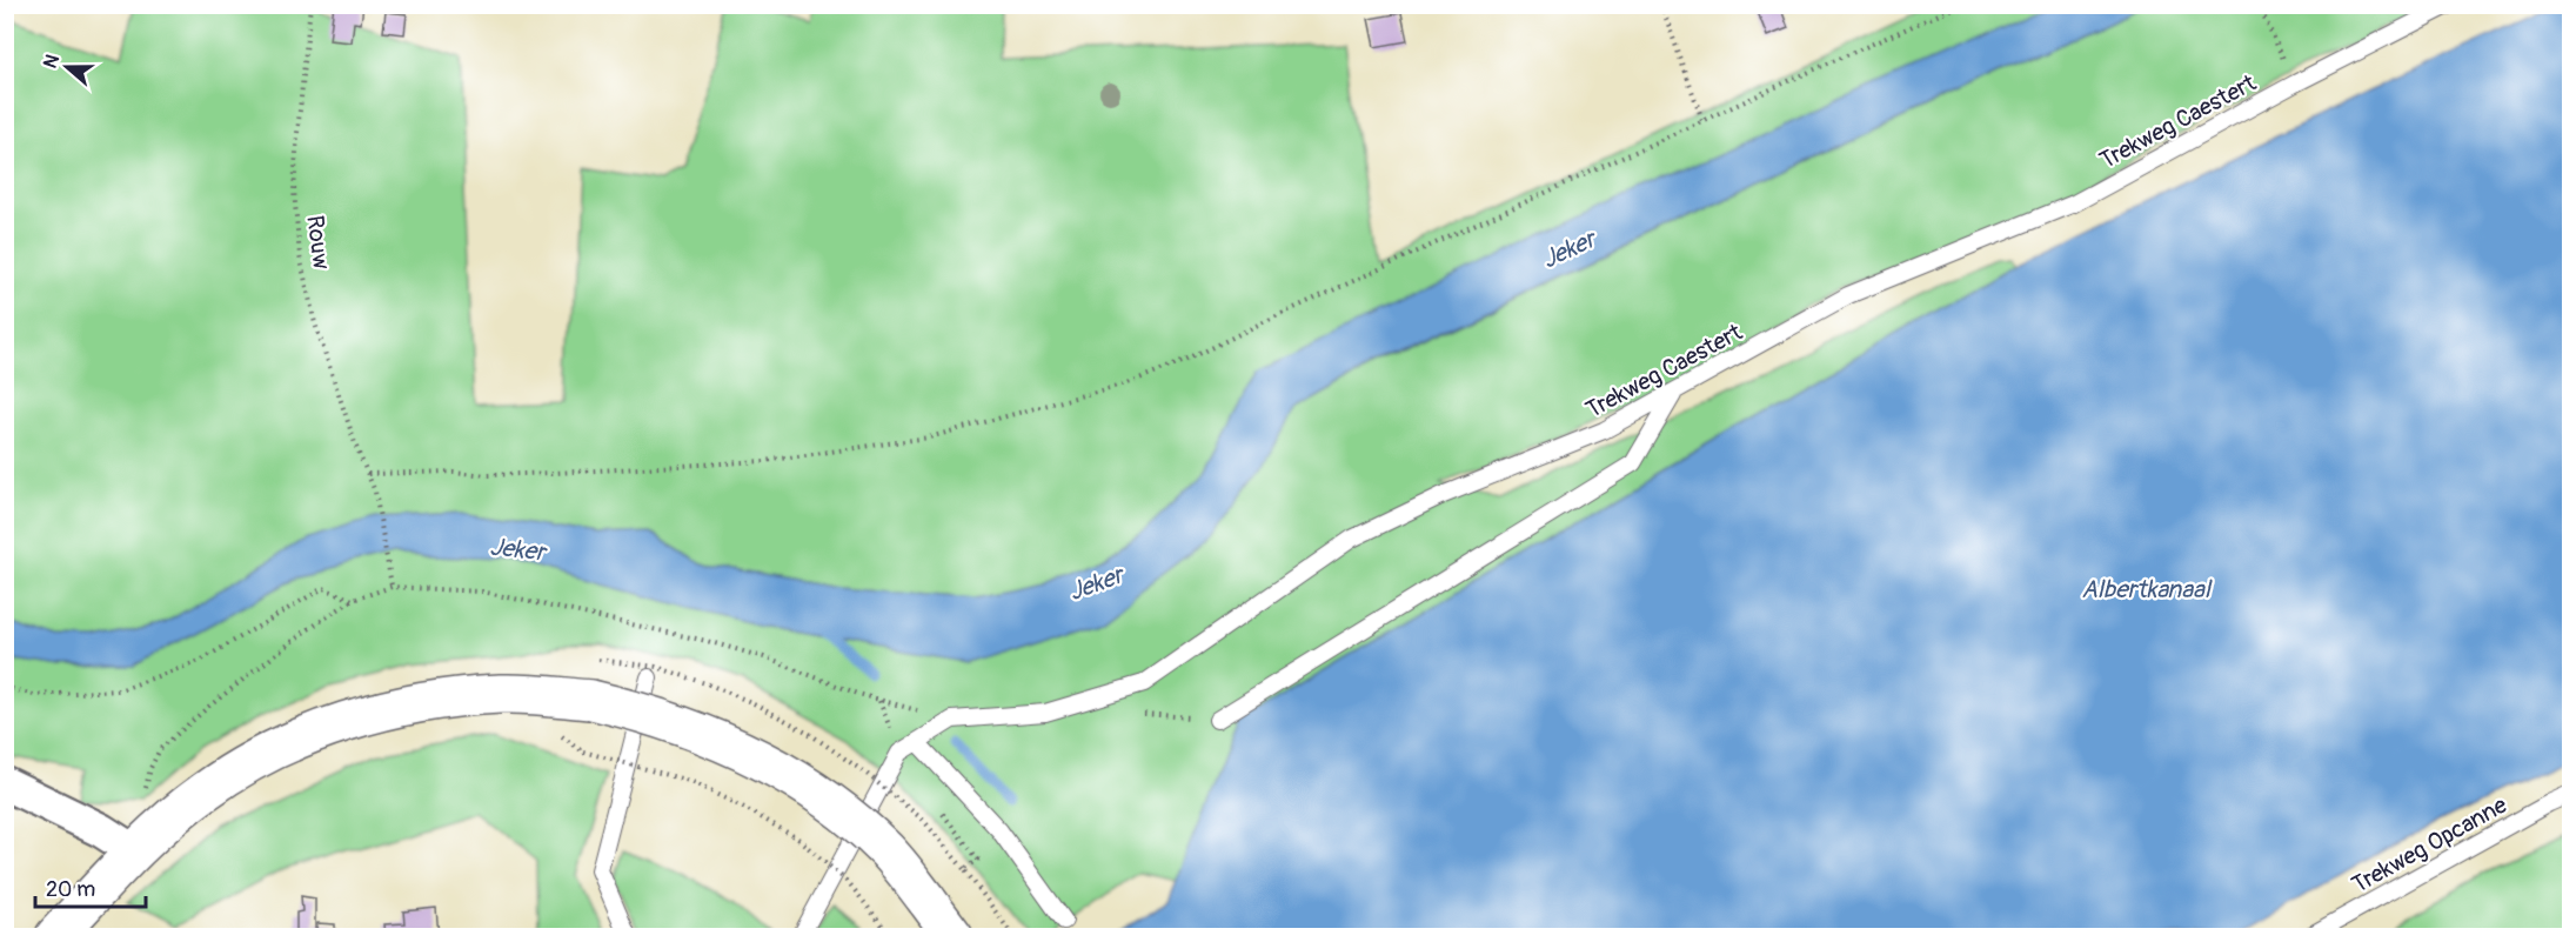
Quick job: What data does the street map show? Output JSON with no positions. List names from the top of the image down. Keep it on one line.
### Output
{"streets":{"lane":["Trekweg Caestert","Trekweg Opcanne"],"path":["Rouw"]},"water":["Jeker","Albertkanaal"],"scale_bar":"20 m","north":"left"}
